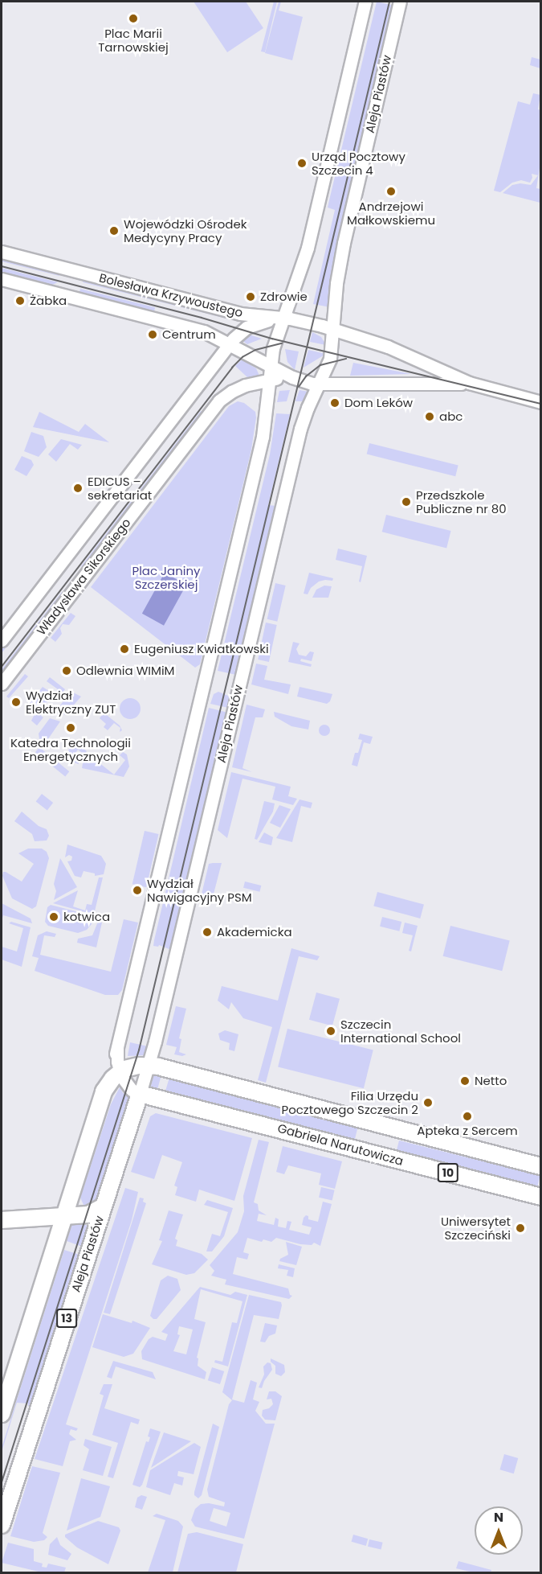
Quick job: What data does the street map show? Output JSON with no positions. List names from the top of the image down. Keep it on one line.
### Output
{"streets":{"main road":["Aleja Piastów","Gabriela Narutowicza","10","13"],"street":["Bolesława Krzywoustego","Władysława Sikorskiego"]},"crossings":[["Aleja Piastów","Gabriela Narutowicza"]],"parks":["Plac Janiny Szczerskiej"],"places":["Plac Marii Tarnowskiej","Urząd Pocztowy Szczecin 4","Andrzejowi Małkowskiemu","Wojewódzki Ośrodek Medycyny Pracy","Zdrowie","Żabka","Centrum","Dom Leków","abc","EDICUS – sekretariat","Przedszkole Publiczne nr 80","Eugeniusz Kwiatkowski","Odlewnia WIMiM","Wydział Elektryczny ZUT","Katedra Technologii Energetycznych","Wydział Nawigacyjny PSM","kotwica","Akademicka","Szczecin International School","Netto","Filia Urzędu Pocztowego Szczecin 2","Apteka z Sercem","Uniwersytet Szczeciński"],"north":"top"}
